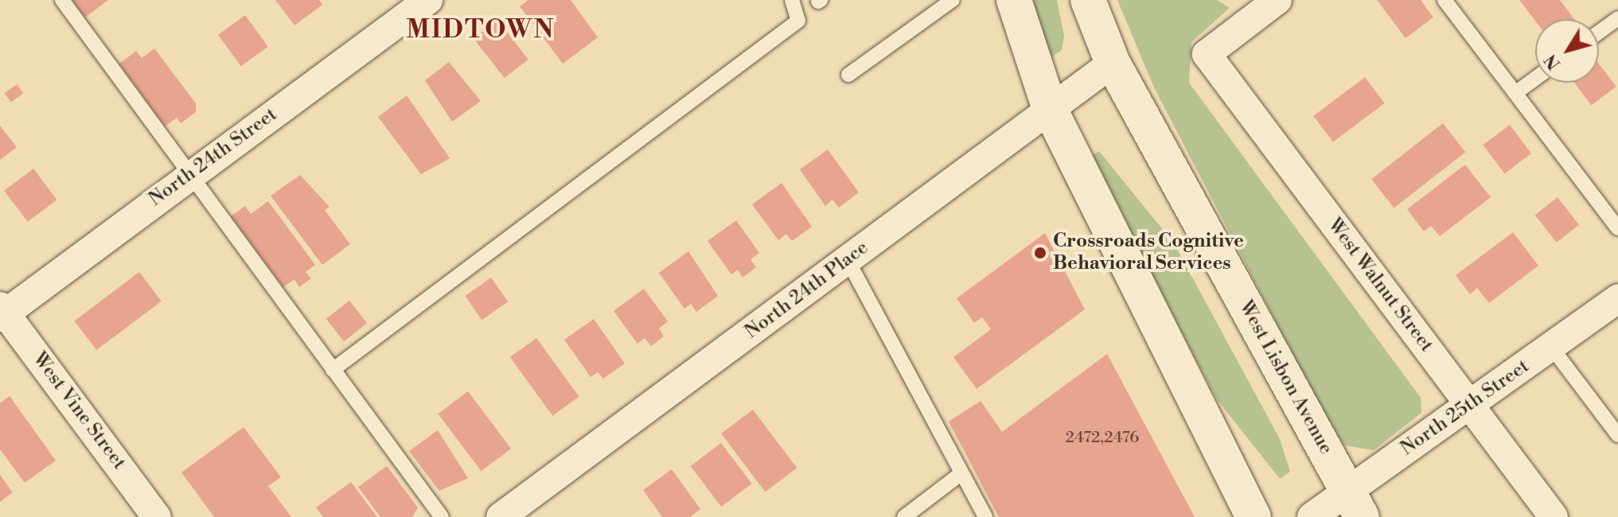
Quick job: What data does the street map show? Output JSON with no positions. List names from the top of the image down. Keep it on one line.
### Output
{"streets":{"main road":["West Lisbon Avenue"],"street":["North 24th Street","West Walnut Street","North 24th Place","North 25th Street","West Vine Street"]},"crossings":[["North 24th Street","West Vine Street"],["West Walnut Street","North 25th Street"],["North 24th Place","West Lisbon Avenue"],["West Lisbon Avenue","North 25th Street"]],"districts":["MIDTOWN"],"places":["Crossroads Cognitive Behavioral Services"],"house_numbers":["2472,2476"],"north":"bottom left"}
